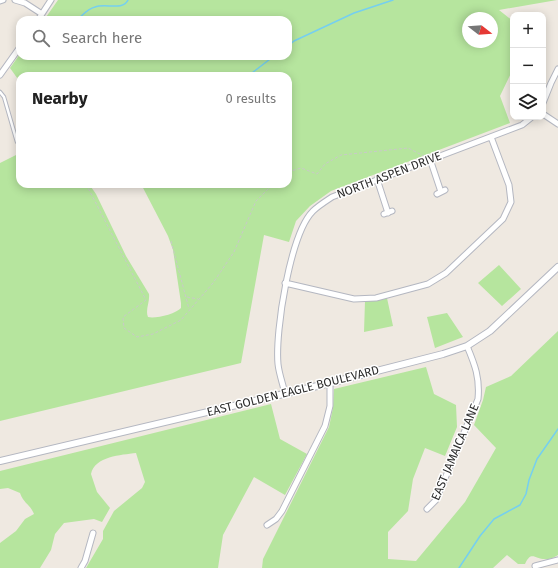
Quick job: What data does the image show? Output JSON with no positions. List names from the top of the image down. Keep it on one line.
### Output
{"streets":{"street":["NORTH ASPEN DRIVE","EAST GOLDEN EAGLE BOULEVARD","EAST JAMAICA LANE"]},"crossings":[["NORTH ASPEN DRIVE","EAST GOLDEN EAGLE BOULEVARD"],["EAST GOLDEN EAGLE BOULEVARD","EAST JAMAICA LANE"]],"north":"right","page":{"map_buttons":["+","−"],"search":"Search here","heading":["Nearby","0 results"]}}
